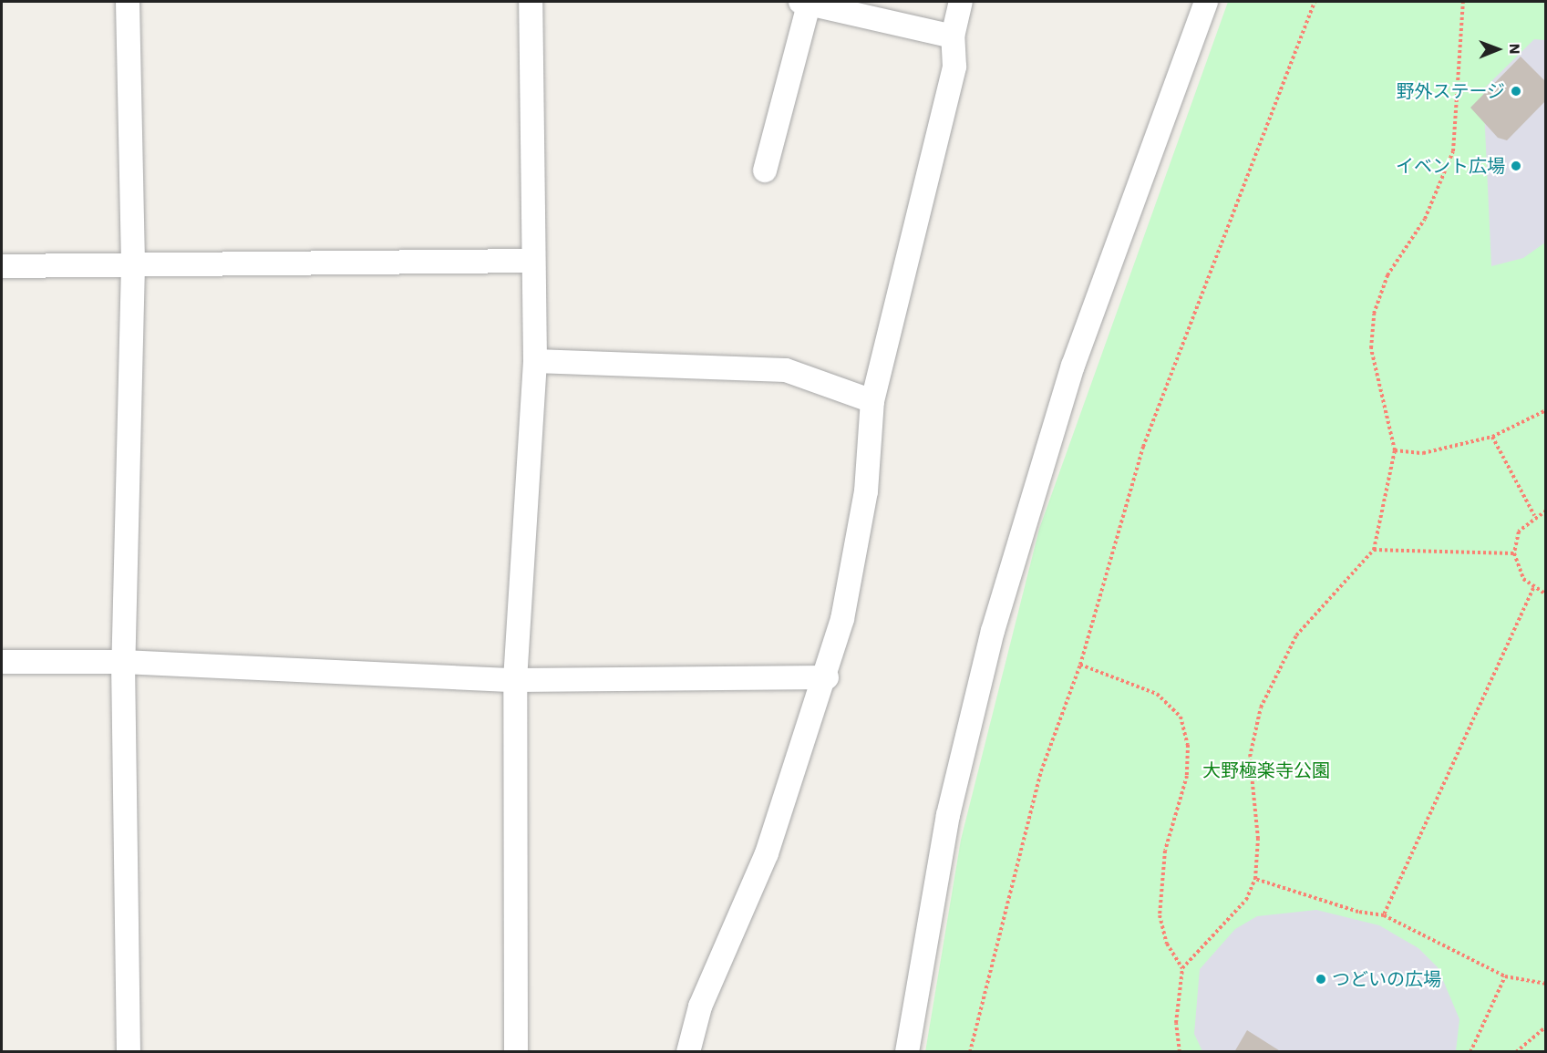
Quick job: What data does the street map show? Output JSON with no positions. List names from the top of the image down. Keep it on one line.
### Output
{"parks":["大野極楽寺公園"],"places":["野外ステージ","イベント広場","つどいの広場"],"north":"right"}
